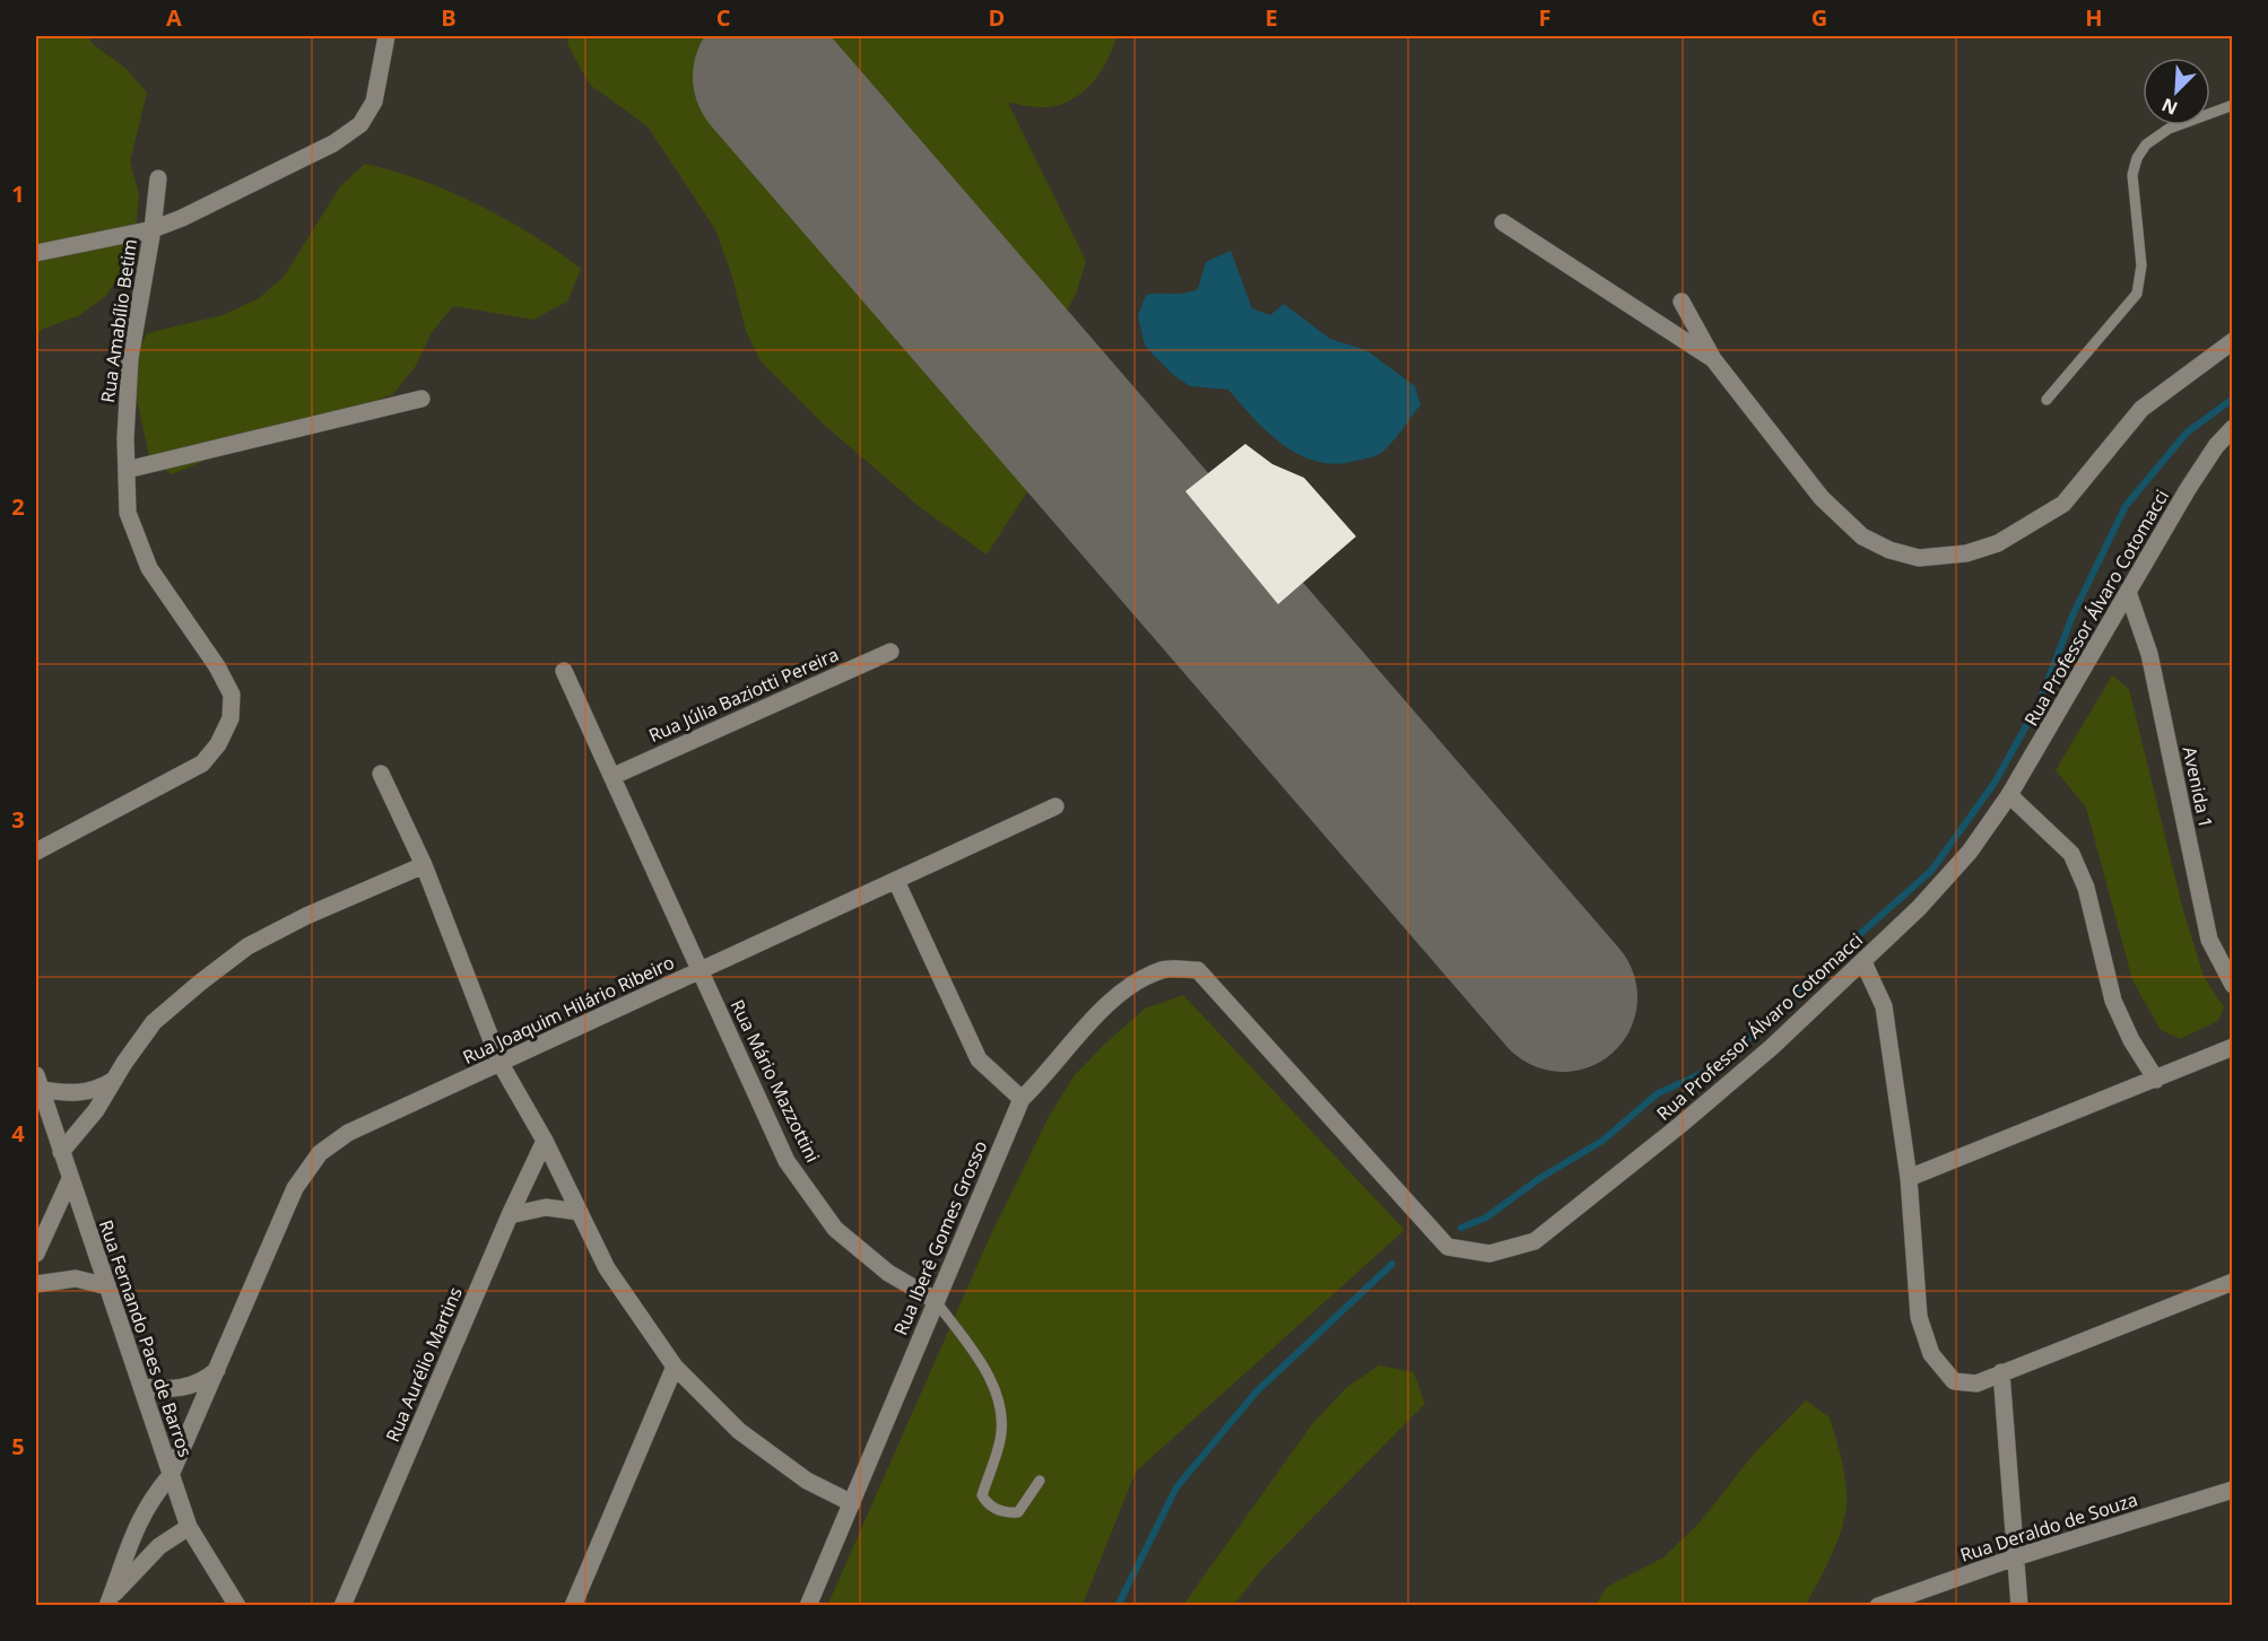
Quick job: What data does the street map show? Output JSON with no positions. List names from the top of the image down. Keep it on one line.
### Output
{"streets":{"street":["Rua Amabílio Betim","Rua Professor Álvaro Cotomacci","Rua Júlia Baziotti Pereira","Avenida 1","Rua Joaquim Hilário Ribeiro","Rua Mário Mazzottini","Rua Iberê Gomes Grosso","Rua Fernando Paes de Barros","Rua Aurélio Martins","Rua Deraldo de Souza"]},"crossings":[["Rua Professor Álvaro Cotomacci","Avenida 1"],["Rua Professor Álvaro Cotomacci","Rua Iberê Gomes Grosso"],["Rua Júlia Baziotti Pereira","Rua Mário Mazzottini"],["Rua Joaquim Hilário Ribeiro","Rua Mário Mazzottini"],["Rua Joaquim Hilário Ribeiro","Rua Fernando Paes de Barros"],["Rua Mário Mazzottini","Rua Iberê Gomes Grosso"]],"north":"bottom left","grid":{"columns":["A","B","C","D","E","F","G","H"],"rows":["1","2","3","4","5"]}}
